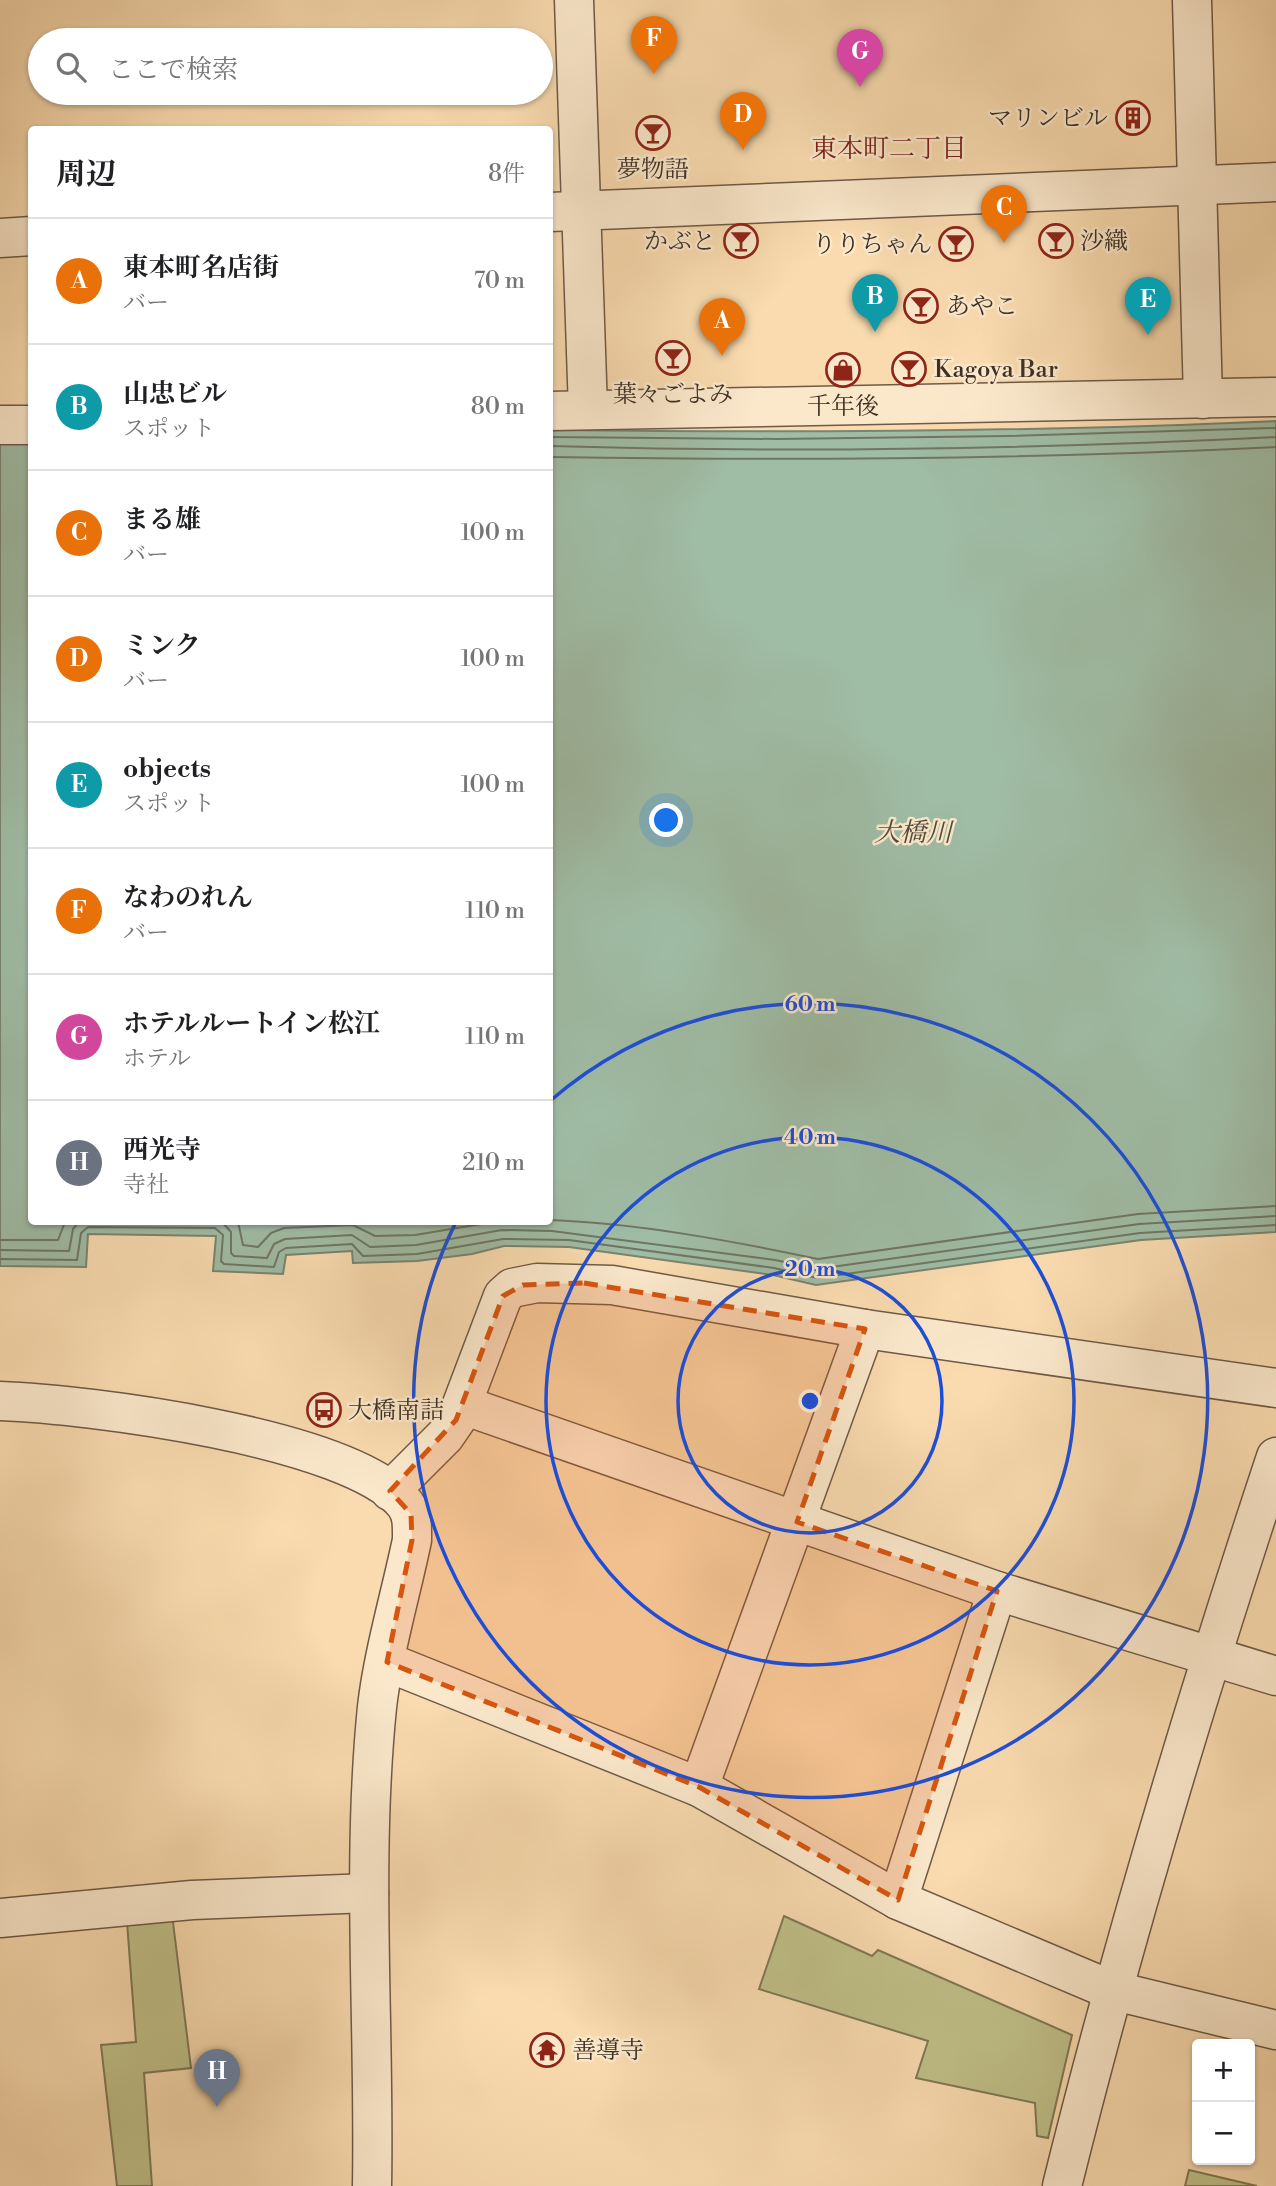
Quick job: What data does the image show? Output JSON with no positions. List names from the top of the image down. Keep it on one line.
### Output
{"districts":["東本町二丁目"],"water":["大橋川"],"places":{"building":["マリンビル"],"bar":["夢物語","かぶと","沙織","りりちゃん","あやこ","葉々ごよみ","Kagoya Bar"],"shop":["千年後"],"bus stop":["大橋南詰"],"temple":["善導寺"]},"page":{"pins":["F","G","D","C","B","E","A","H"],"search":"ここで検索","heading":["周辺","8件"],"list":[{"mark":"A","name":"東本町名店街","note":"バー","value":"70 m"},{"mark":"B","name":"山忠ビル","note":"スポット","value":"80 m"},{"mark":"C","name":"まる雄","note":"バー","value":"100 m"},{"mark":"D","name":"ミンク","note":"バー","value":"100 m"},{"mark":"E","name":"objects","note":"スポット","value":"100 m"},{"mark":"F","name":"なわのれん","note":"バー","value":"110 m"},{"mark":"G","name":"ホテルルートイン松江","note":"ホテル","value":"110 m"},{"mark":"H","name":"西光寺","note":"寺社","value":"210 m"}],"map_buttons":["+","−"]},"rings":["60 m","40 m","20 m"]}
